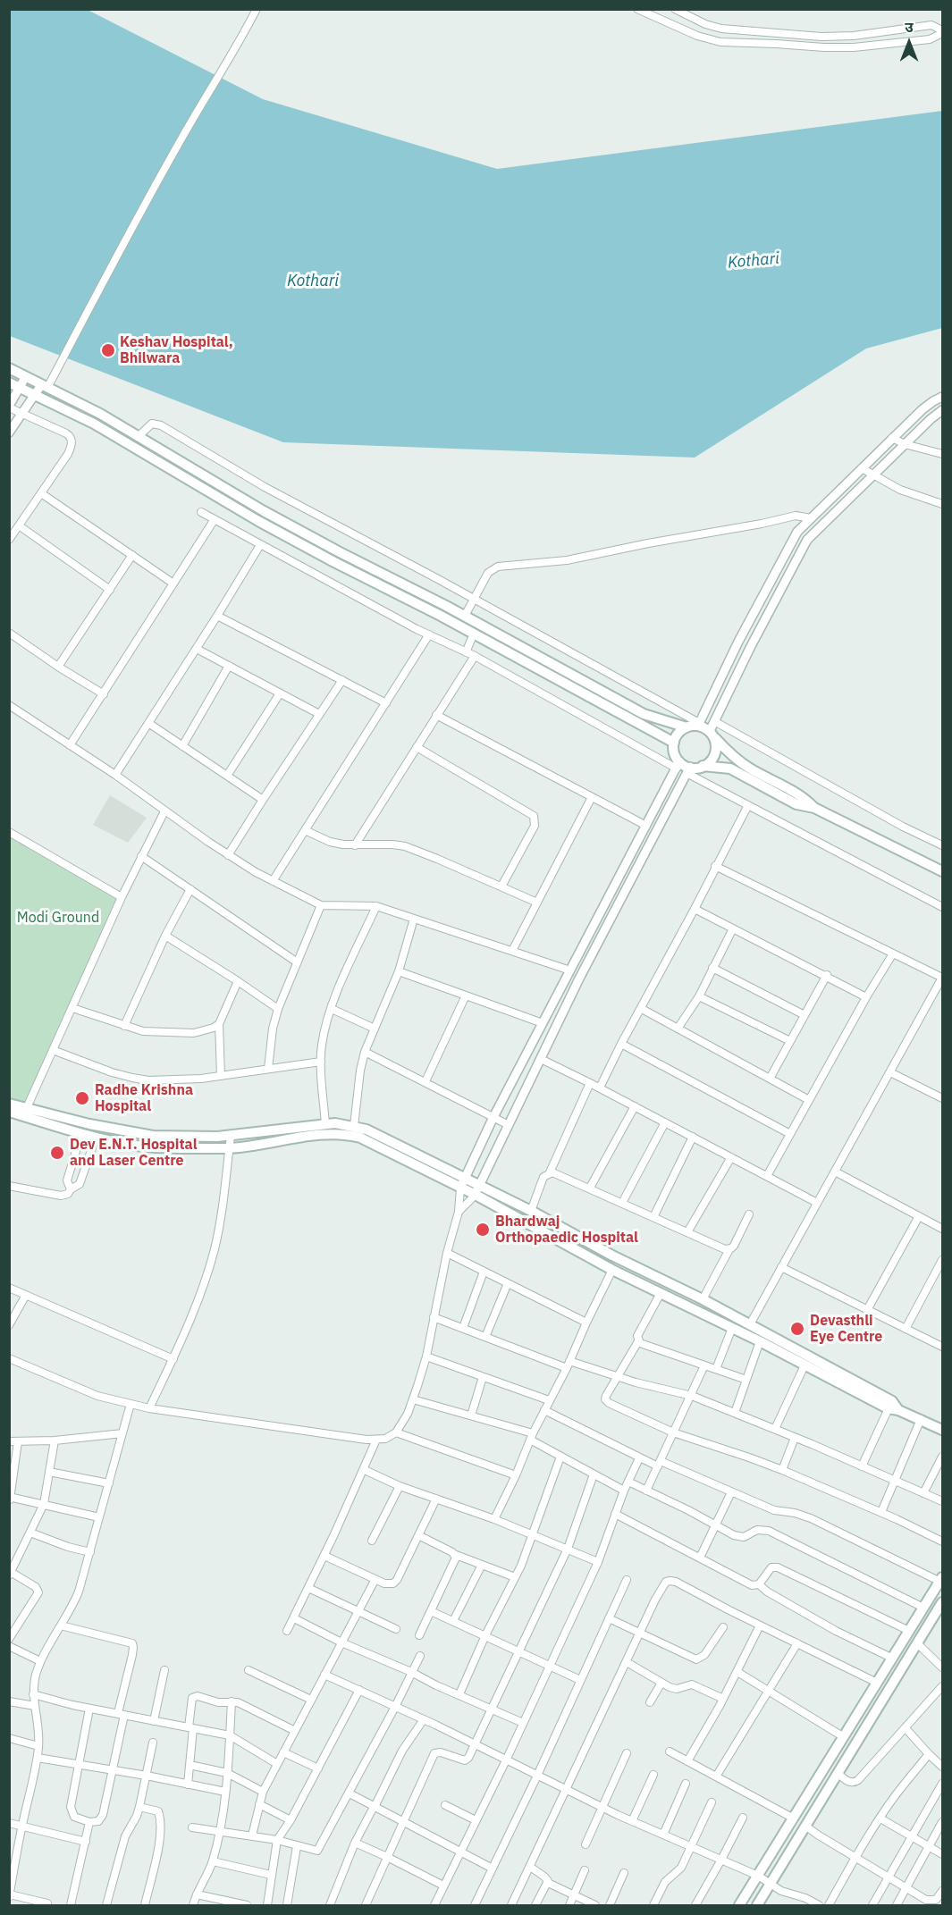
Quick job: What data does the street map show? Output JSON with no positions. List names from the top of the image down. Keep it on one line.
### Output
{"water":["Kothari"],"parks":["Modi Ground"],"places":["Keshav Hospital, Bhilwara","Radhe Krishna Hospital","Dev E.N.T. Hospital and Laser Centre","Bhardwaj Orthopaedic Hospital","Devasthli Eye Centre"],"north":"top"}
